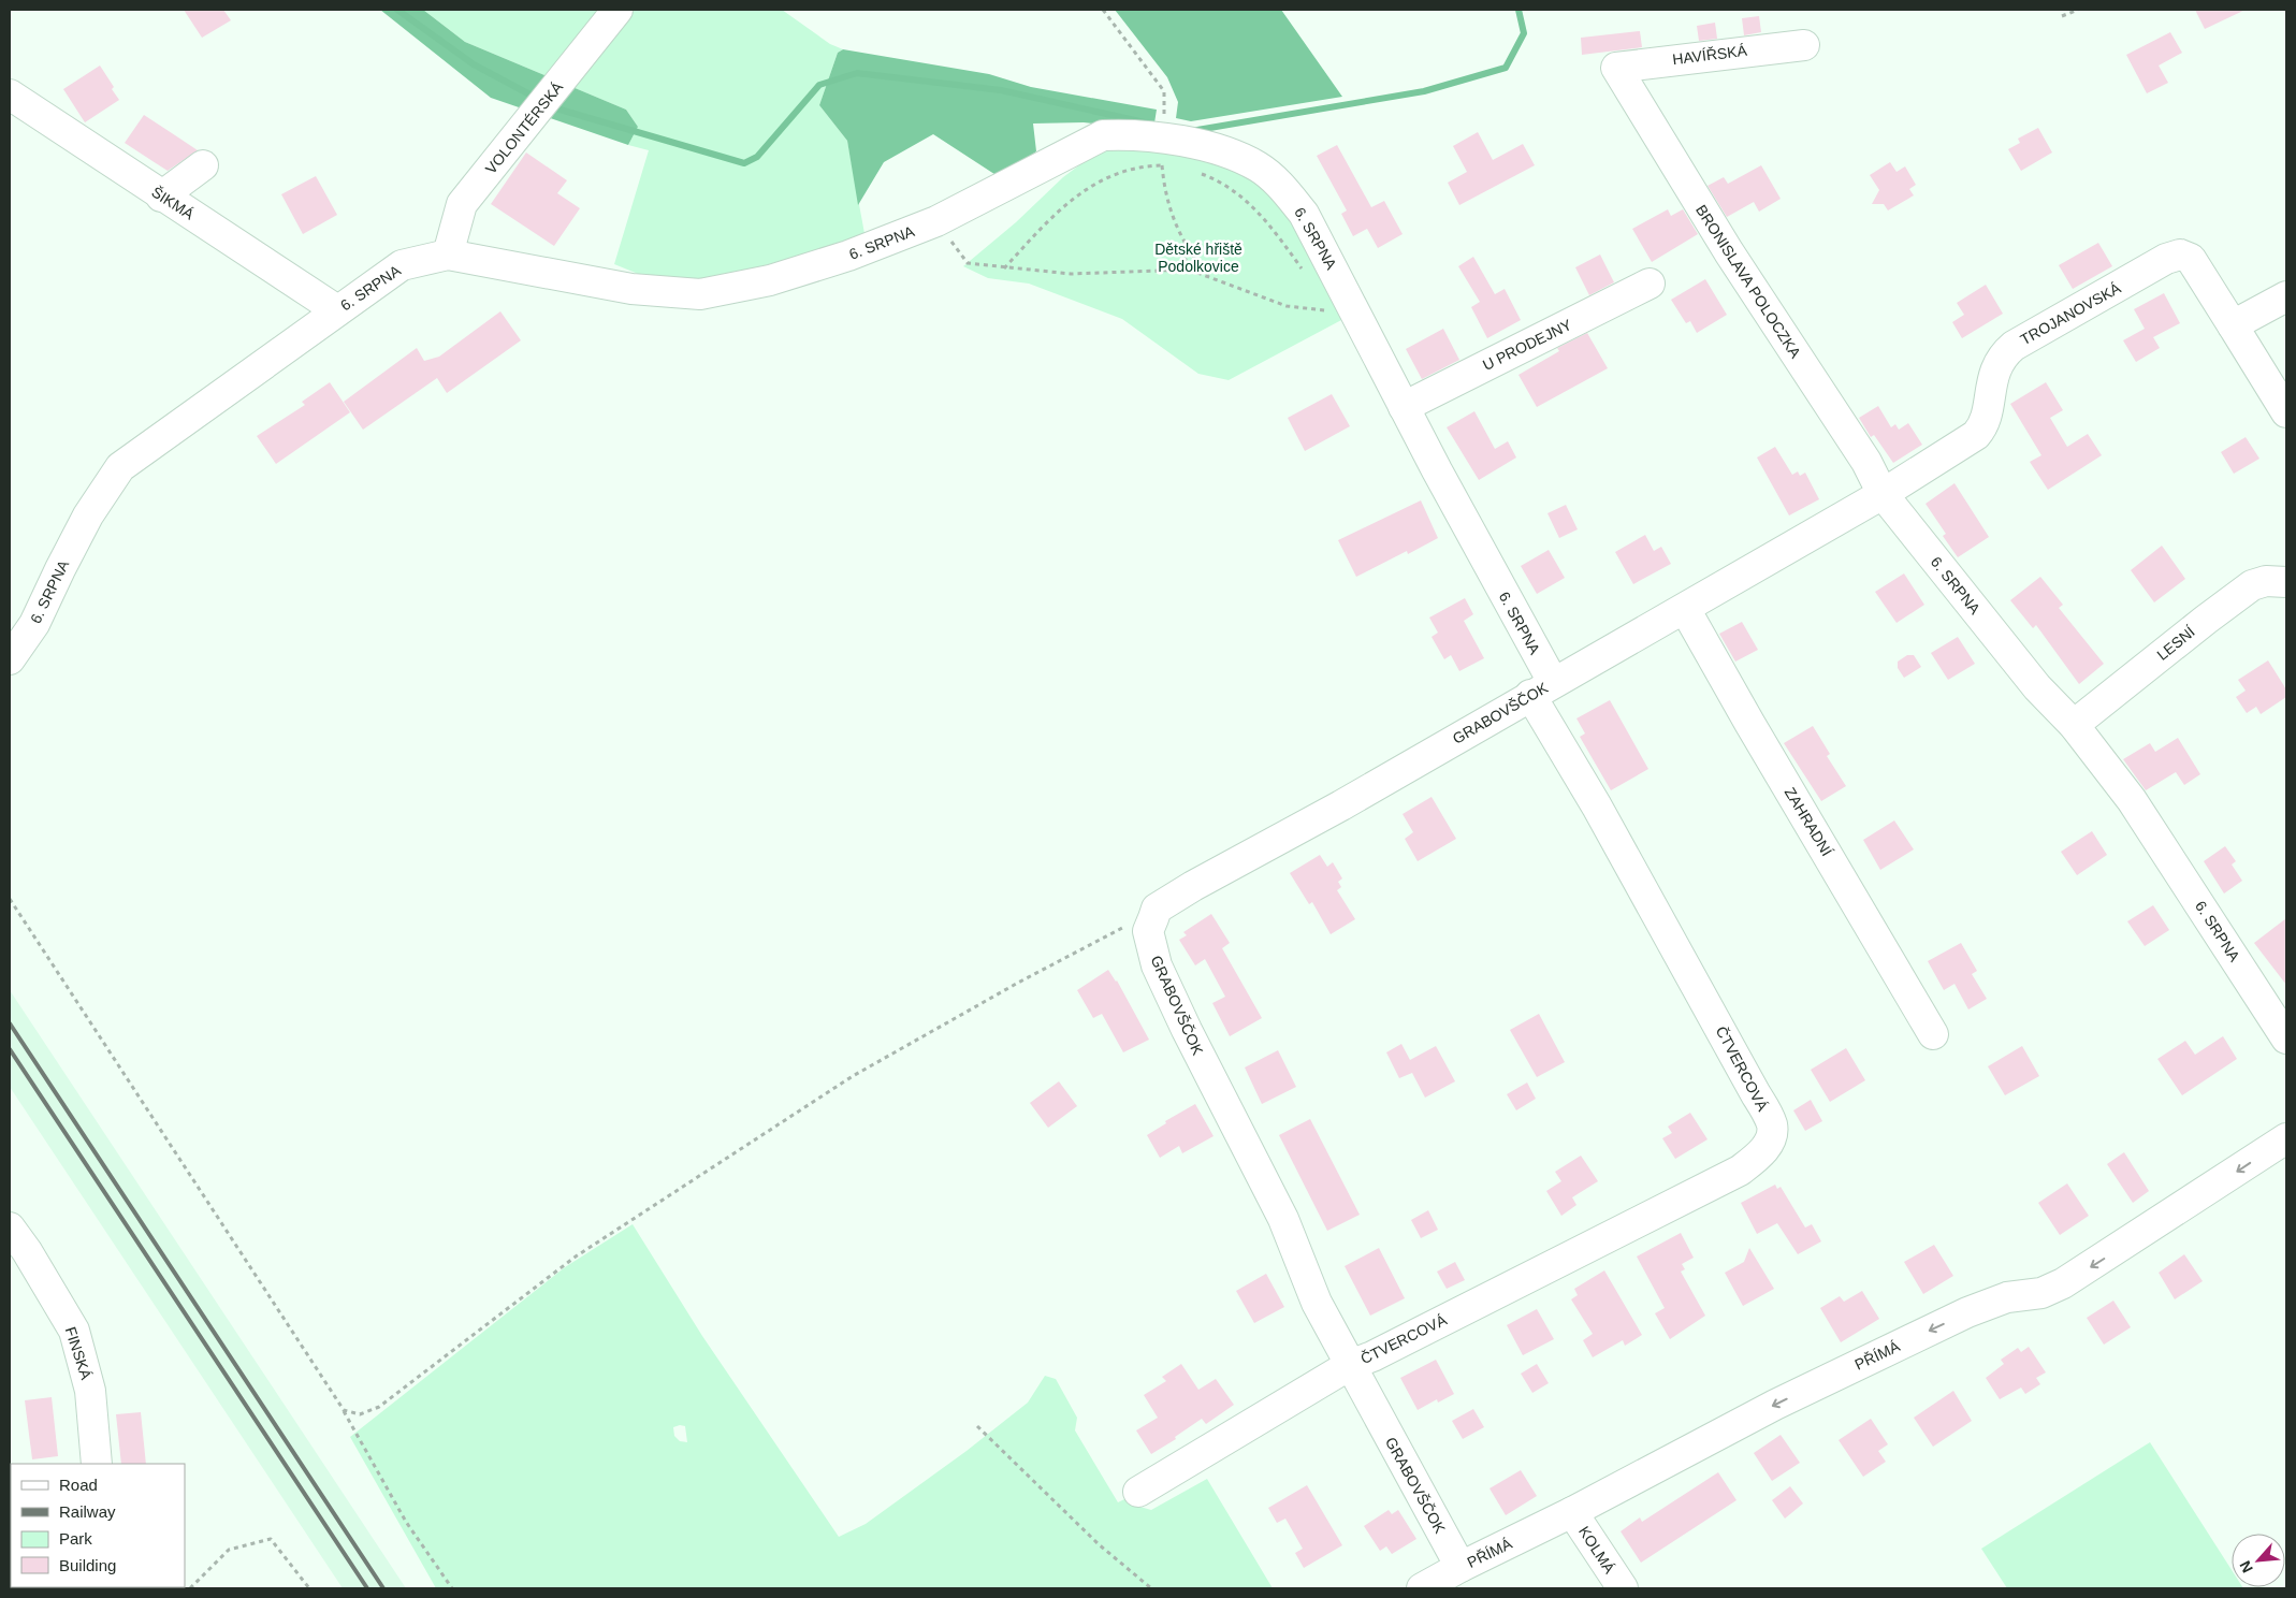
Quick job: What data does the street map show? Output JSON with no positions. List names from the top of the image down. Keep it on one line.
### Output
{"streets":{"street":["HAVÍŘSKÁ","VOLONTÉRSKÁ","ŠIKMÁ","6. SRPNA","BRONISLAVA POLOCZKA","TROJANOVSKÁ","U PRODEJNY","LESNÍ","GRABOVŠČOK","ZAHRADNÍ","ČTVERCOVÁ","FINSKÁ","PŘÍMÁ","KOLMÁ"]},"crossings":[["HAVÍŘSKÁ","BRONISLAVA POLOCZKA"],["VOLONTÉRSKÁ","6. SRPNA"],["ŠIKMÁ","6. SRPNA"],["6. SRPNA","BRONISLAVA POLOCZKA"],["6. SRPNA","TROJANOVSKÁ"],["6. SRPNA","U PRODEJNY"],["6. SRPNA","LESNÍ"],["6. SRPNA","GRABOVŠČOK"],["6. SRPNA","ČTVERCOVÁ"],["BRONISLAVA POLOCZKA","TROJANOVSKÁ"],["GRABOVŠČOK","ČTVERCOVÁ"],["GRABOVŠČOK","PŘÍMÁ"],["PŘÍMÁ","KOLMÁ"]],"one_way":["PŘÍMÁ"],"parks":["Dětské hřiště Podolkovice"],"legend":["Road","Railway","Park","Building"],"north":"bottom left"}
